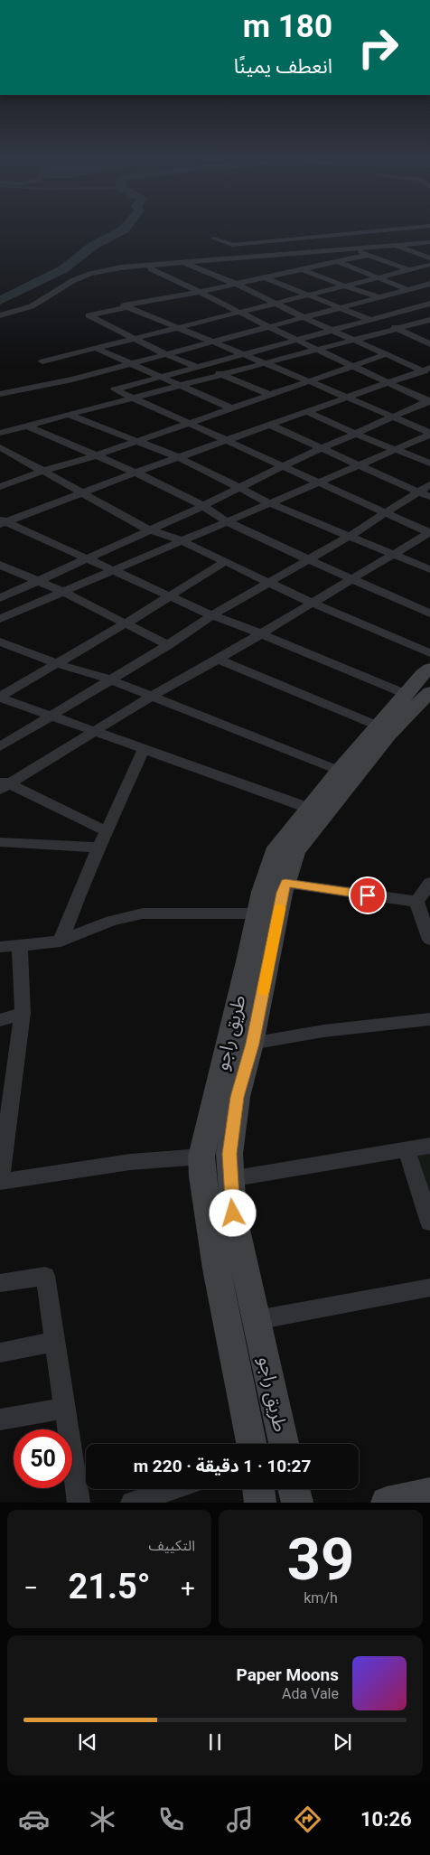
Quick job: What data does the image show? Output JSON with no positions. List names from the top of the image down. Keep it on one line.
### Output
{"streets":{"main road":["طريق راجو"]},"page":{"turn":["180 m","انعطف يمينًا"],"limit":"50","trip":"10:27 · 1 دقيقة · 220 m","tile":[["39","km/h"],"التكييف"],"heat":["−","21.5°","+"],"song":["Paper Moons","Ada Vale"],"tabs":"10:26"}}
